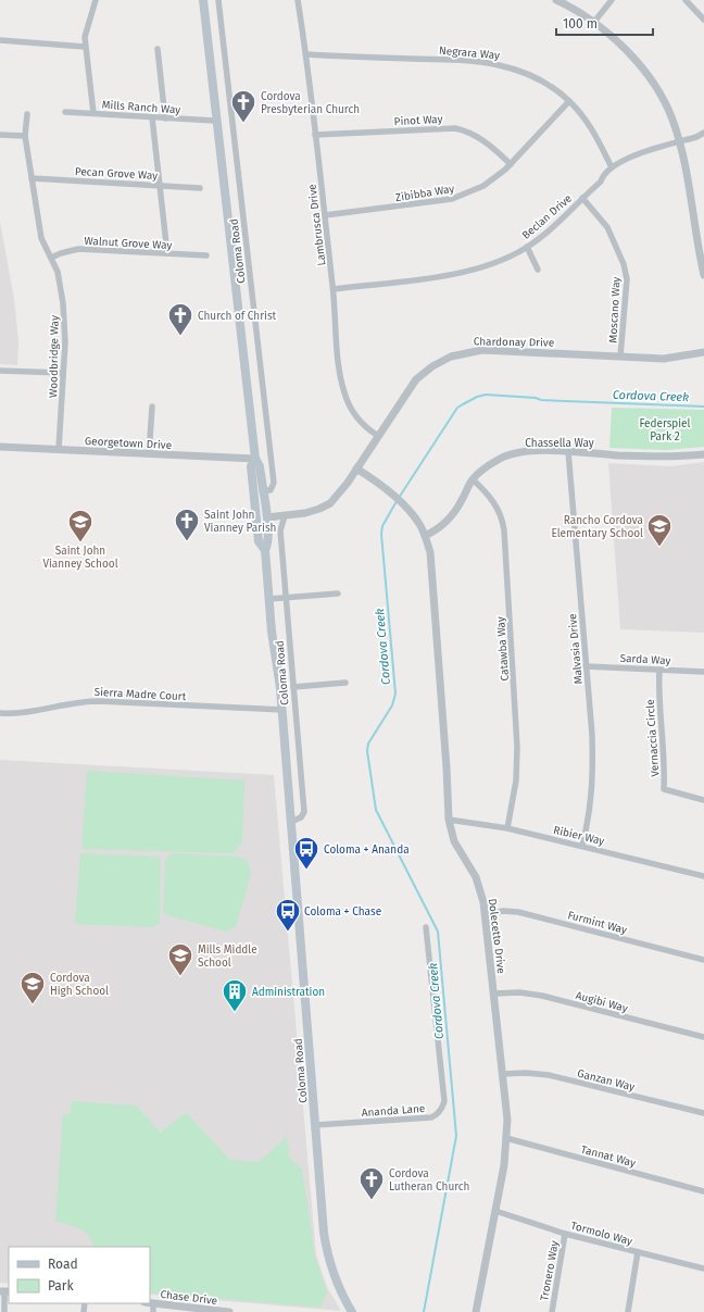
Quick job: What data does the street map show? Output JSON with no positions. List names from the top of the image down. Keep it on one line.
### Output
{"streets":{"main road":["Coloma Road"],"street":["Negrara Way","Mills Ranch Way","Pinot Way","Pecan Grove Way","Zibibba Way","Beclan Drive","Lambrusca Drive","Walnut Grove Way","Moscano Way","Chardonay Drive","Woodbridge Way","Georgetown Drive","Chassella Way","Catawba Way","Malvasia Drive","Sarda Way","Sierra Madre Court","Vernaccia Circle","Ribier Way","Furmint Way","Dolecetto Drive","Augibi Way","Ganzan Way","Ananda Lane","Tannat Way","Tormolo Way","Tronero Way","Chase Drive"]},"crossings":[["Negrara Way","Zibibba Way"],["Negrara Way","Beclan Drive"],["Negrara Way","Lambrusca Drive"],["Mills Ranch Way","Coloma Road"],["Pinot Way","Zibibba Way"],["Pinot Way","Lambrusca Drive"],["Pecan Grove Way","Woodbridge Way"],["Zibibba Way","Lambrusca Drive"],["Beclan Drive","Lambrusca Drive"],["Beclan Drive","Moscano Way"],["Lambrusca Drive","Chardonay Drive"],["Walnut Grove Way","Woodbridge Way"],["Coloma Road","Chardonay Drive"],["Coloma Road","Georgetown Drive"],["Coloma Road","Sierra Madre Court"],["Coloma Road","Ananda Lane"],["Moscano Way","Chardonay Drive"],["Chardonay Drive","Dolecetto Drive"],["Woodbridge Way","Georgetown Drive"],["Chassella Way","Catawba Way"],["Chassella Way","Malvasia Drive"],["Chassella Way","Dolecetto Drive"],["Catawba Way","Ribier Way"],["Malvasia Drive","Sarda Way"],["Malvasia Drive","Ribier Way"],["Sarda Way","Vernaccia Circle"],["Ribier Way","Dolecetto Drive"],["Furmint Way","Dolecetto Drive"],["Dolecetto Drive","Augibi Way"],["Dolecetto Drive","Ganzan Way"],["Dolecetto Drive","Tannat Way"],["Dolecetto Drive","Tormolo Way"],["Tormolo Way","Tronero Way"]],"water":["Cordova Creek"],"parks":["Federspiel Park 2"],"places":{"church":["Cordova Presbyterian Church","Church of Christ","Saint John Vianney Parish","Cordova Lutheran Church"],"school or university":["Saint John Vianney School","Rancho Cordova Elementary School","Mills Middle School","Cordova High School"],"bus stop":["Coloma + Ananda","Coloma + Chase"],"building":["Administration"]},"legend":["Road","Park"],"scale_bar":"100 m"}
